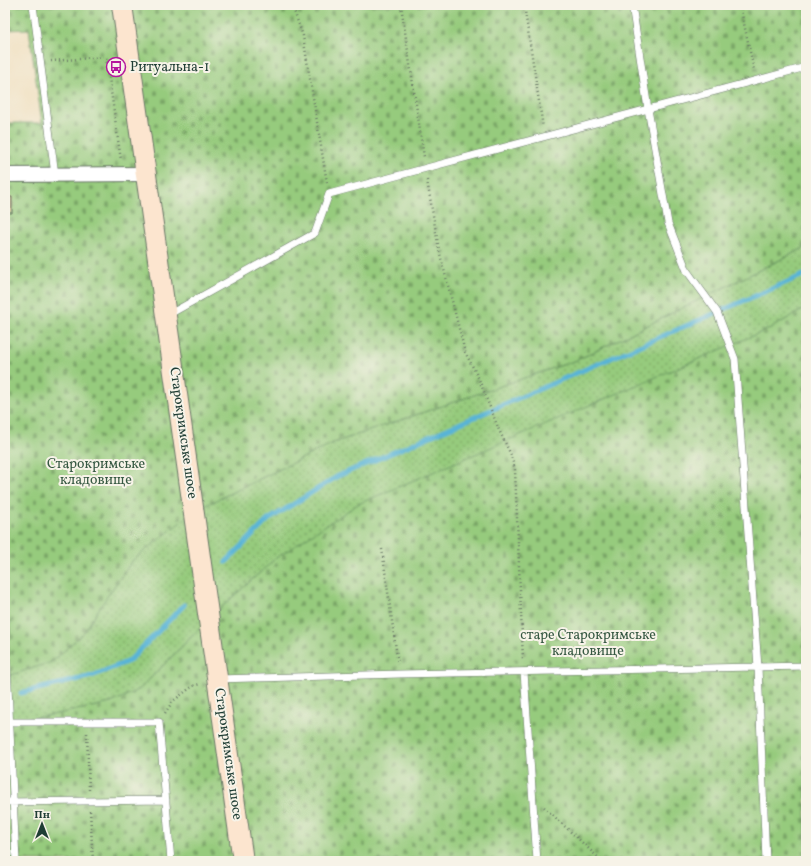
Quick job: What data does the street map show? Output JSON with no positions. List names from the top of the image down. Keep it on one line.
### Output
{"streets":{"street":["Старокримське шосе"]},"parks":["Старокримське кладовище","старе Старокримське кладовище"],"places":{"bus stop":["Ритуальна-1"]},"north":"top"}
